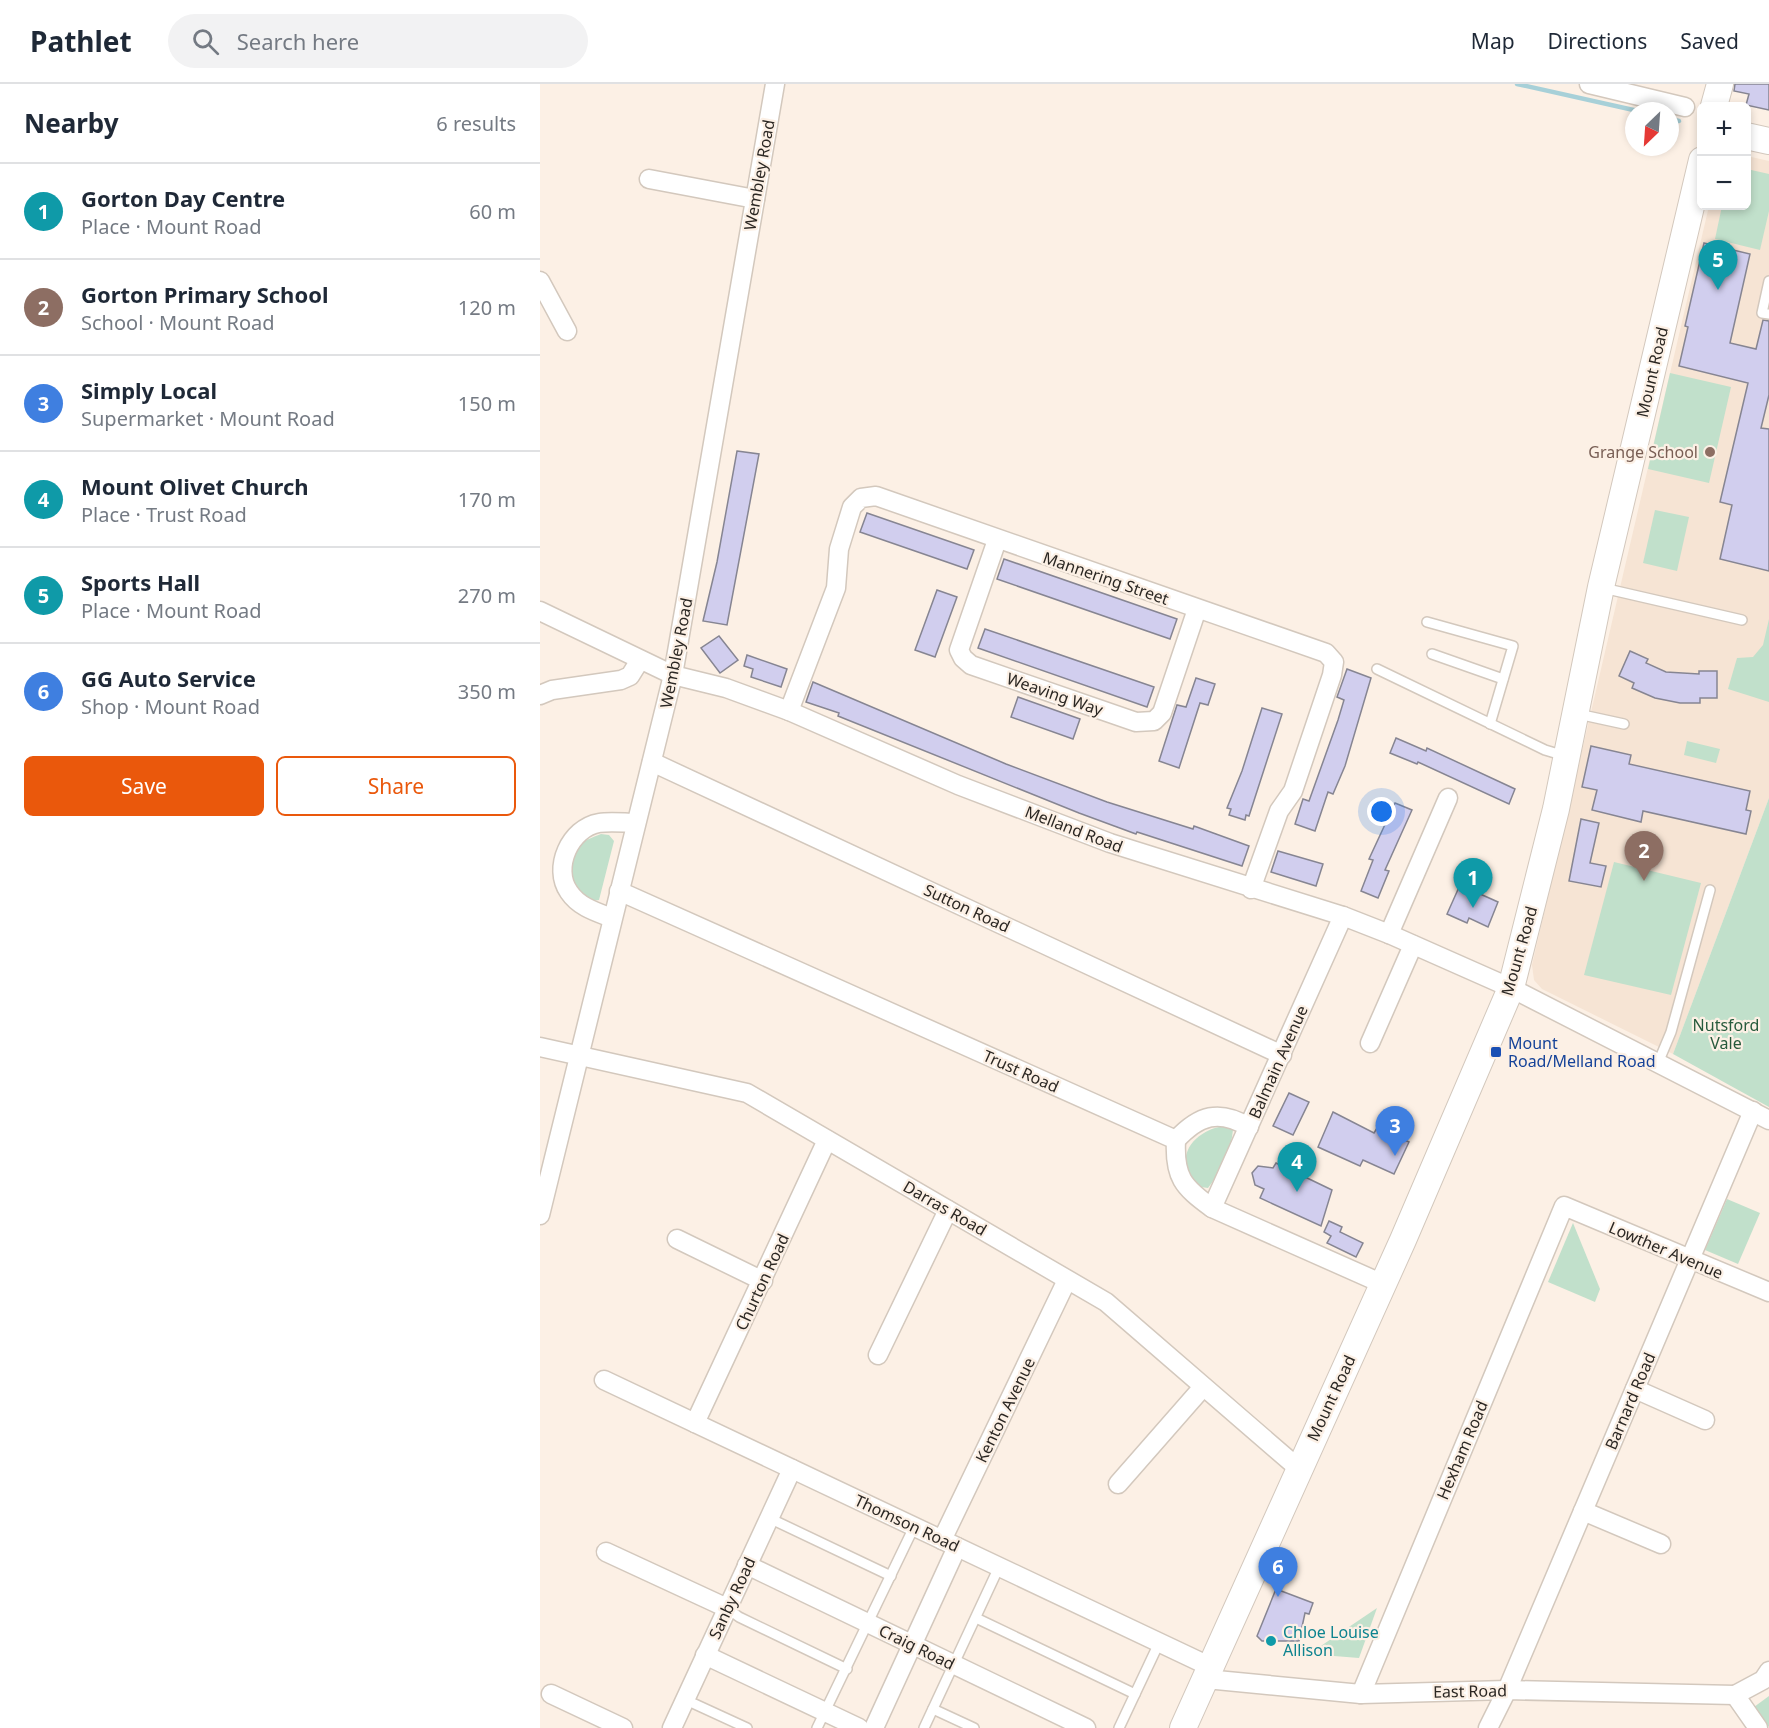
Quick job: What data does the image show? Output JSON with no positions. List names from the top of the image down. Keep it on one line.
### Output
{"streets":{"main road":["Mount Road"],"street":["Wembley Road","Mannering Street","Weaving Way","Melland Road","Sutton Road","Balmain Avenue","Trust Road","Darras Road","Lowther Avenue","Churton Road","Barnard Road","Kenton Avenue","Hexham Road","Thomson Road","Sanby Road","Craig Road","East Road"]},"crossings":[["Wembley Road","Melland Road"],["Wembley Road","Sutton Road"],["Wembley Road","Trust Road"],["Wembley Road","Darras Road"],["Mount Road","Melland Road"],["Mount Road","Darras Road"],["Mount Road","Thomson Road"],["Mount Road","East Road"],["Mannering Street","Weaving Way"],["Mannering Street","Melland Road"],["Melland Road","Balmain Avenue"],["Melland Road","Barnard Road"],["Sutton Road","Balmain Avenue"],["Darras Road","Churton Road"],["Darras Road","Kenton Avenue"],["Lowther Avenue","Barnard Road"],["Lowther Avenue","Hexham Road"],["Churton Road","Thomson Road"],["Barnard Road","East Road"],["Kenton Avenue","Thomson Road"],["Kenton Avenue","Craig Road"],["Hexham Road","East Road"],["Thomson Road","Sanby Road"],["Thomson Road","East Road"],["Sanby Road","Craig Road"]],"parks":["Nutsford Vale"],"places":{"other":["Grange School","Chloe Louise Allison"],"transit":["Mount Road/Melland Road"]},"north":"bottom left","page":{"header":"Pathlet","search":"Search here","nav":["Map","Directions","Saved"],"heading":["Nearby","6 results"],"map_buttons":["+","−"],"list":[{"mark":"1","name":"Gorton Day Centre","note":"Place · Mount Road","value":"60 m"},{"mark":"2","name":"Gorton Primary School","note":"School · Mount Road","value":"120 m"},{"mark":"3","name":"Simply Local","note":"Supermarket · Mount Road","value":"150 m"},{"mark":"4","name":"Mount Olivet Church","note":"Place · Trust Road","value":"170 m"},{"mark":"5","name":"Sports Hall","note":"Place · Mount Road","value":"270 m"},{"mark":"6","name":"GG Auto Service","note":"Shop · Mount Road","value":"350 m"}],"pins":["5","2","1","3","4","6"],"buttons":["Save","Share"]}}
